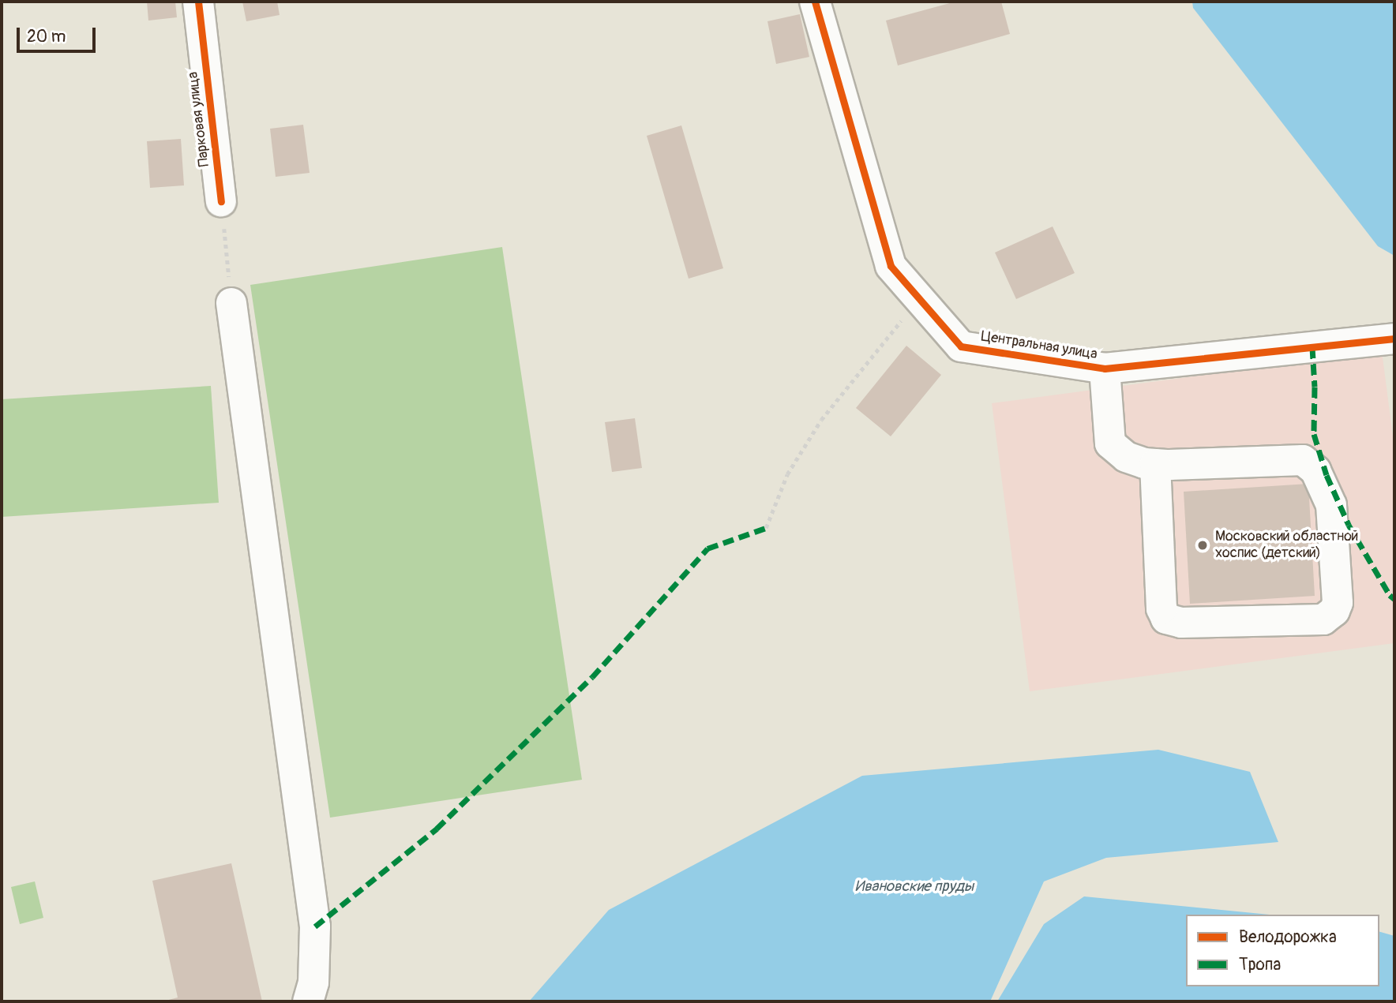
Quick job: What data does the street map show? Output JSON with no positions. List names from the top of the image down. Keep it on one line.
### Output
{"streets":{"street":["Парковая улица","Центральная улица"]},"water":["Ивановские пруды"],"places":["Московский областной хоспис (детский)"],"legend":["Велодорожка","Тропа"],"scale_bar":"20 m"}
